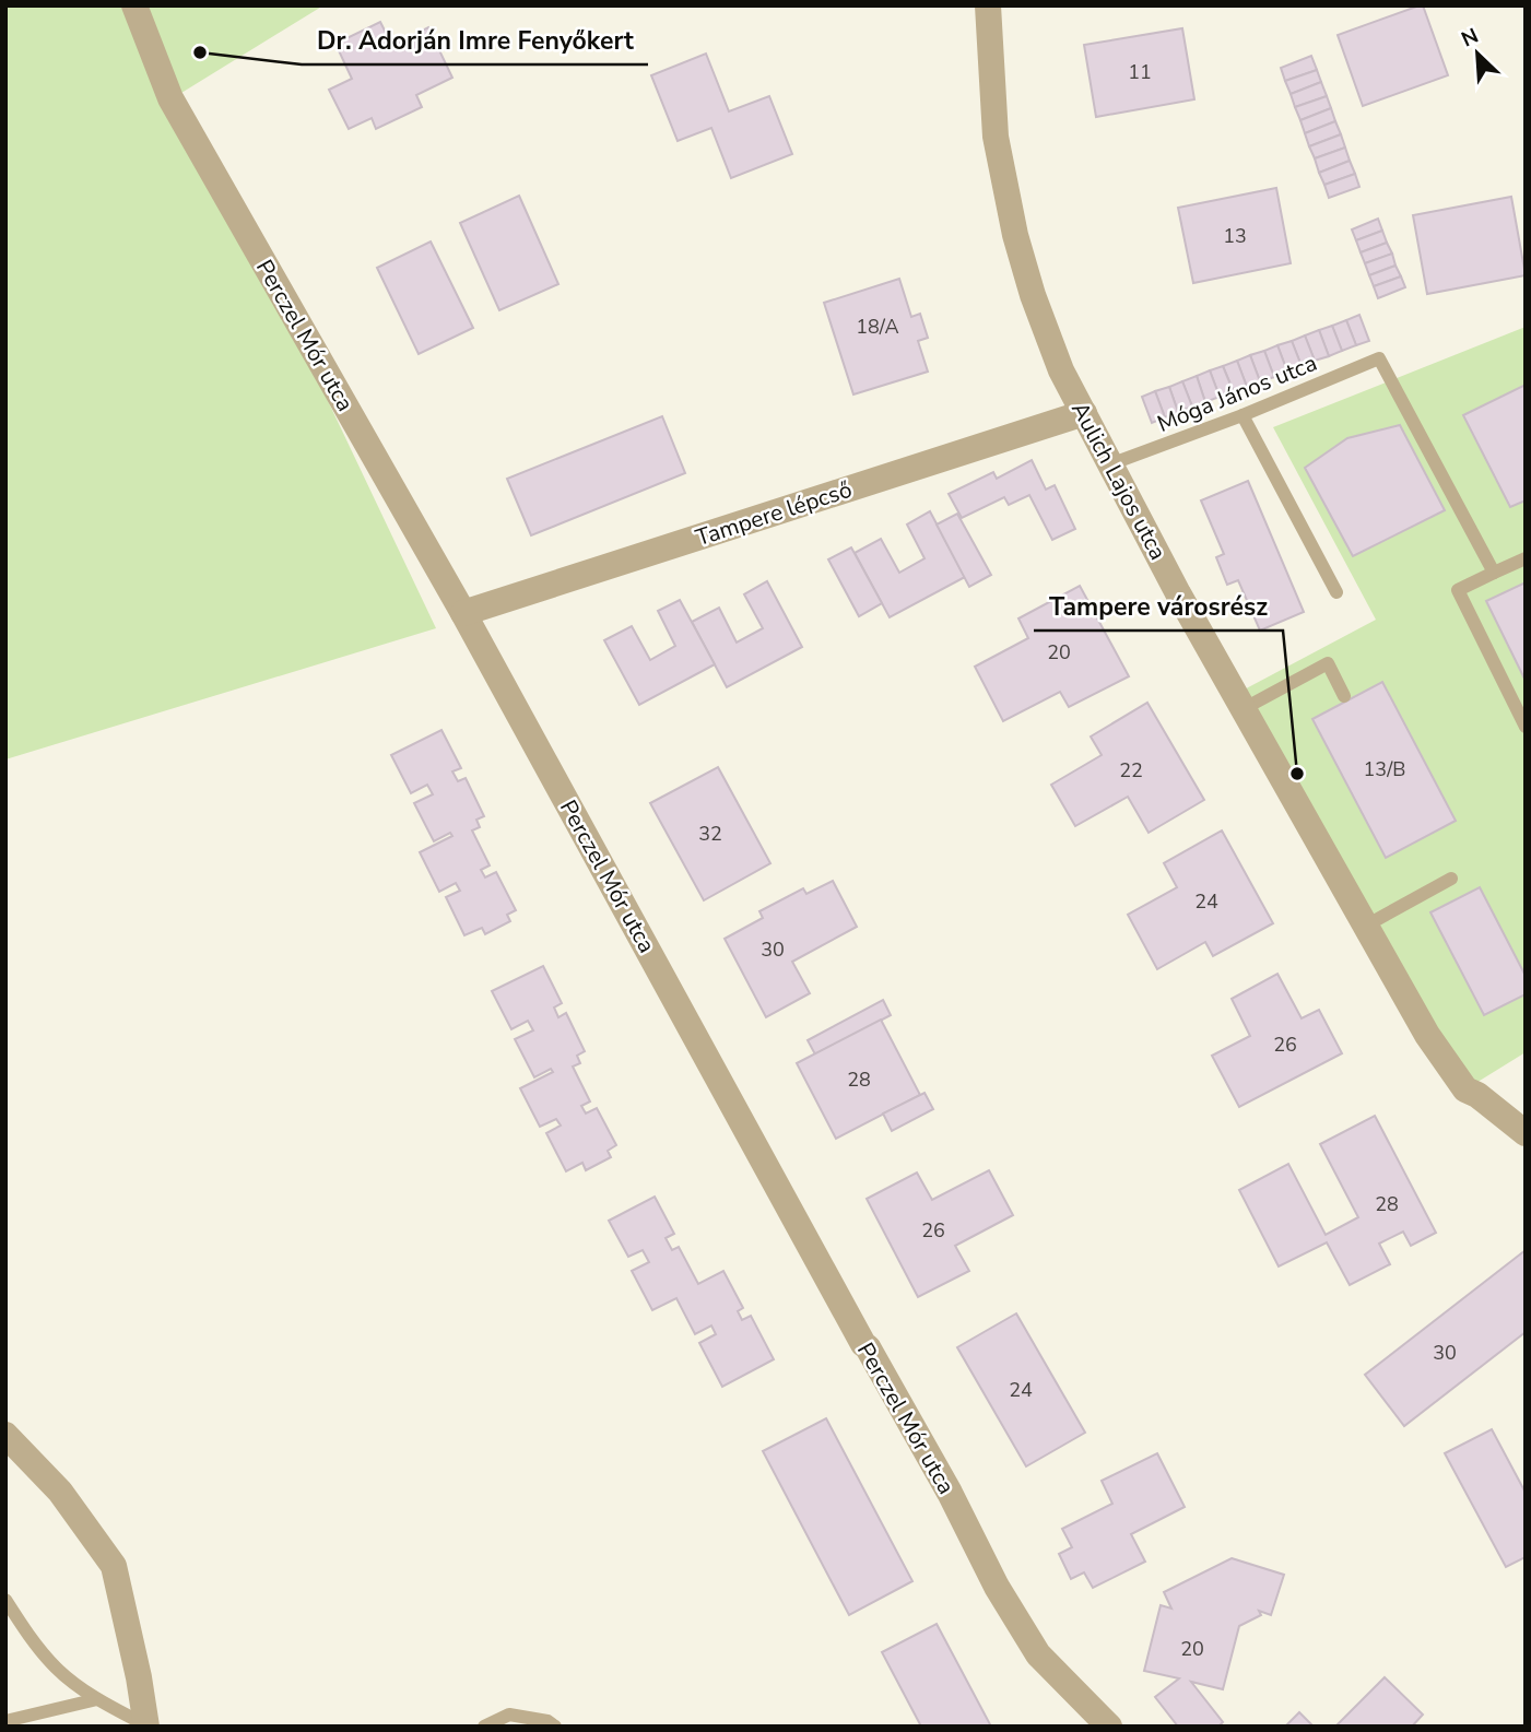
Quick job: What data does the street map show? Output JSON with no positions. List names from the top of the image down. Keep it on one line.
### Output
{"streets":{"street":["Perczel Mór utca","Aulich Lajos utca","Tampere lépcső"],"lane":["Móga János utca"]},"crossings":[["Perczel Mór utca","Tampere lépcső"],["Móga János utca","Aulich Lajos utca"],["Aulich Lajos utca","Tampere lépcső"]],"places":["Dr. Adorján Imre Fenyőkert","Tampere városrész"],"house_numbers":["11","13","18/A","20","13/B","22","32","24","30","26","28","28","26","30","24","20"],"north":"top left"}
